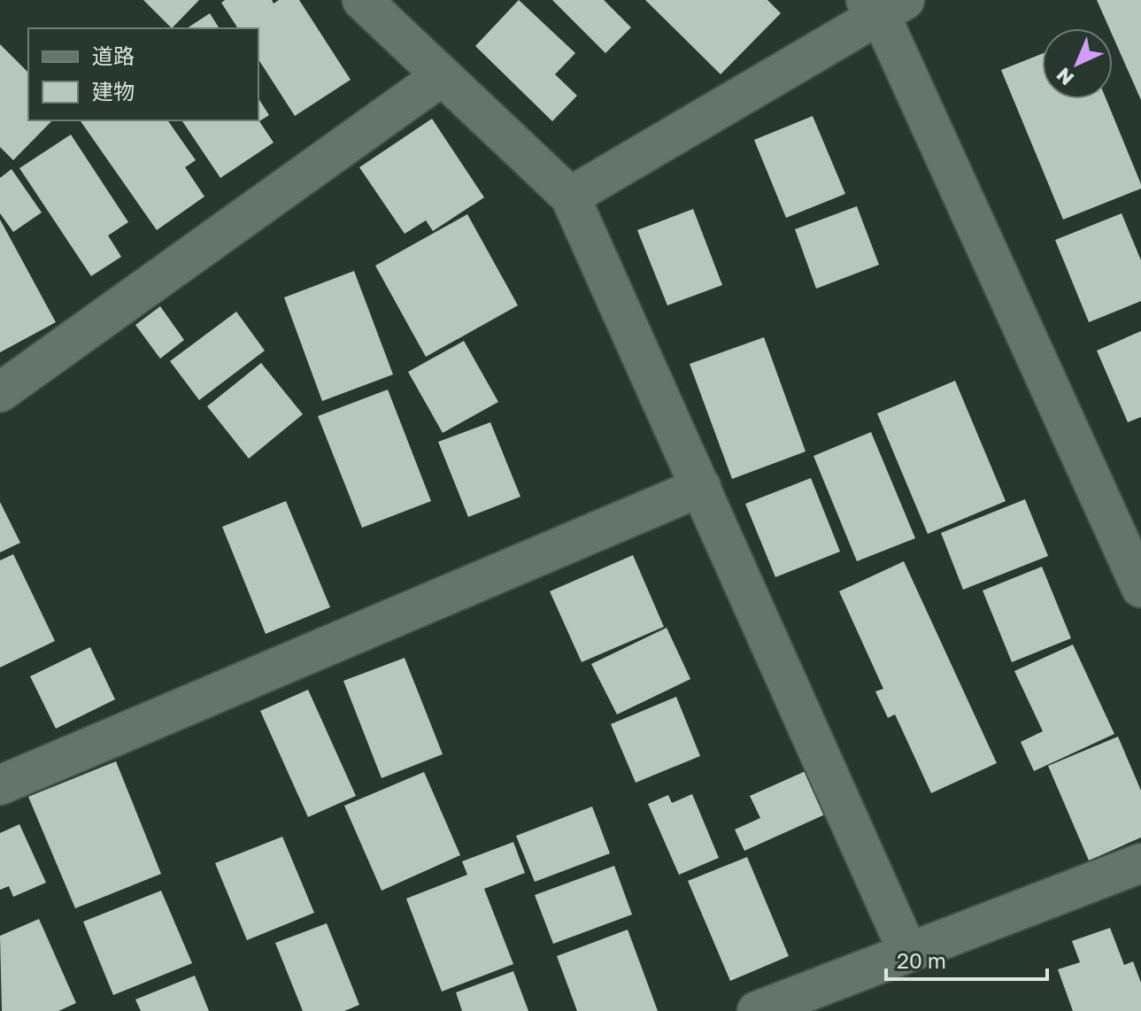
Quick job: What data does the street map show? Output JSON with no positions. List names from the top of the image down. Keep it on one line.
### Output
{"legend":["道路","建物"],"scale_bar":"20 m","north":"bottom left"}
